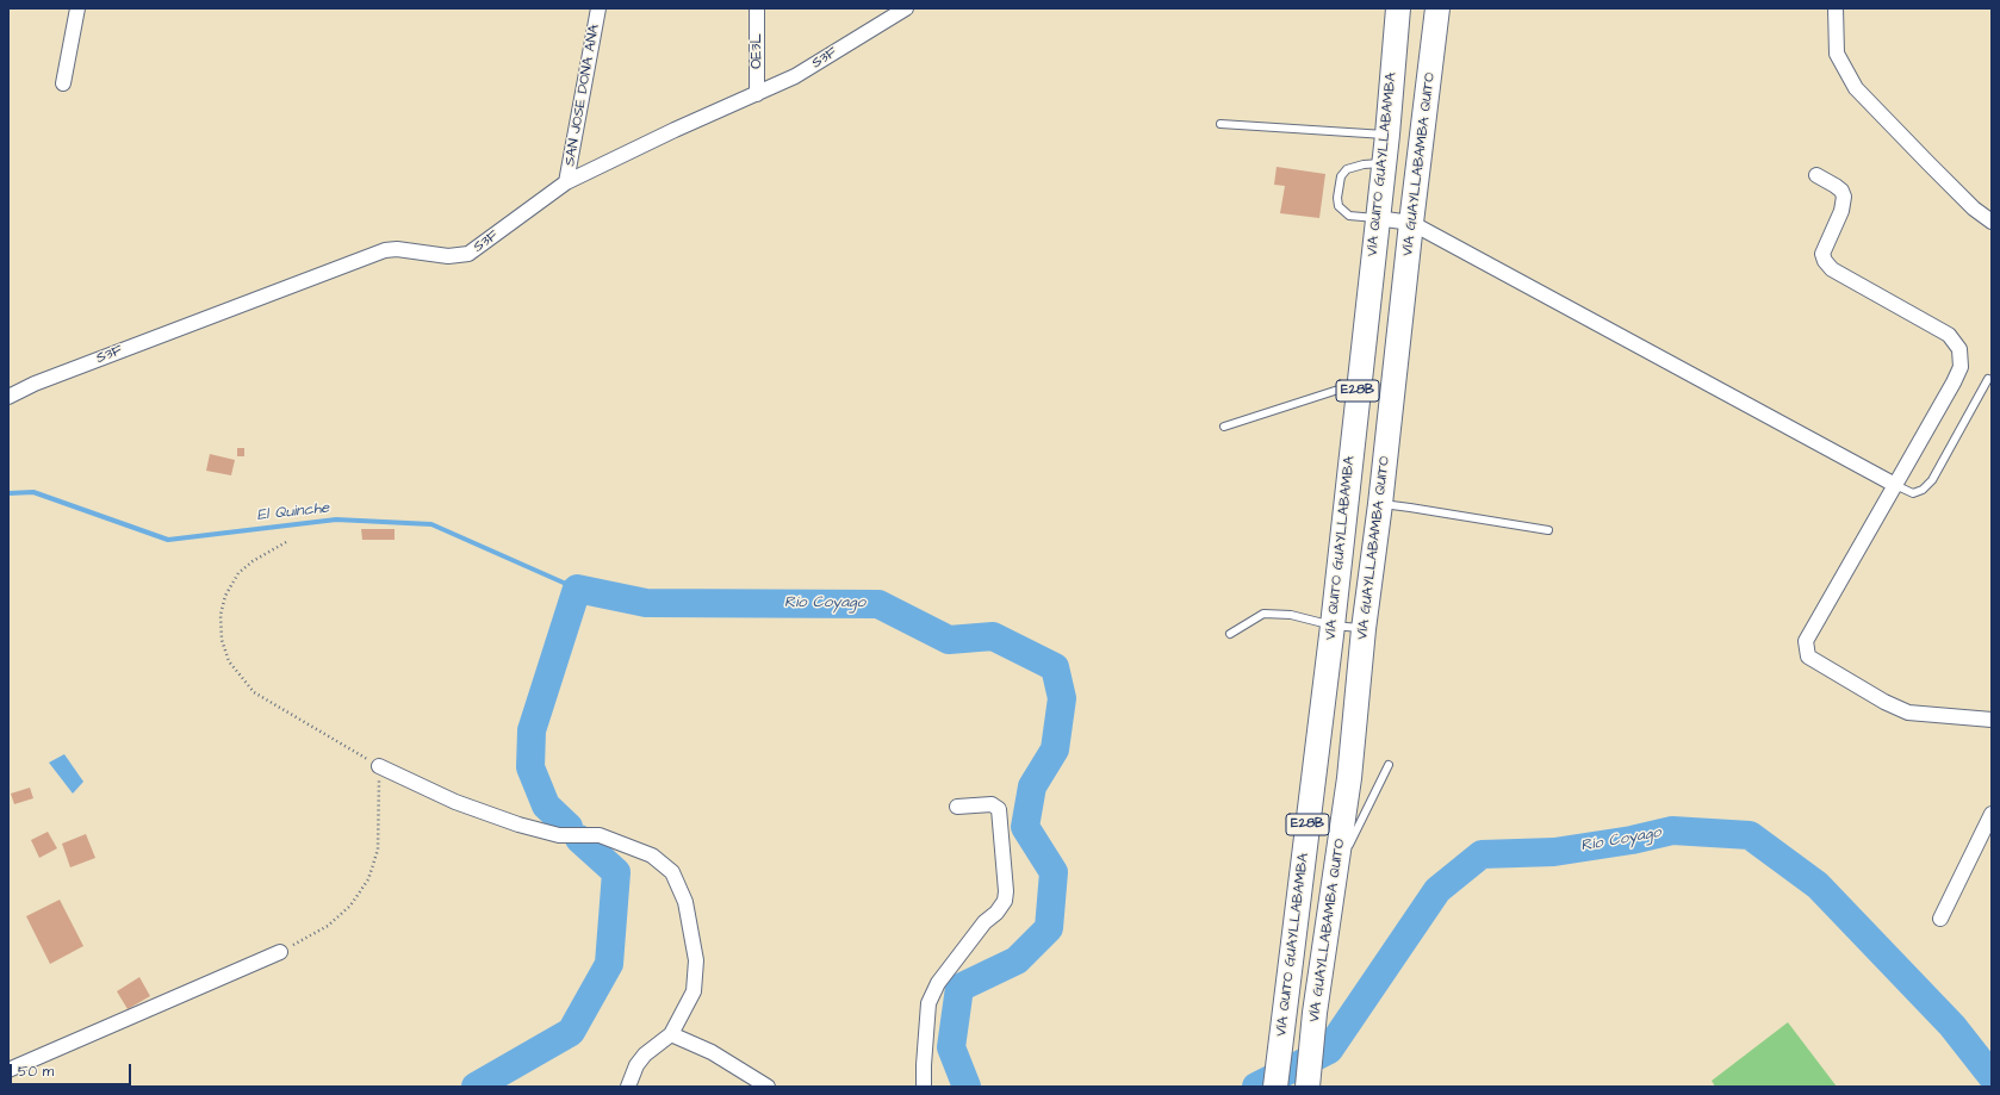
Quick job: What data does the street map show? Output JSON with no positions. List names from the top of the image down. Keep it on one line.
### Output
{"streets":{"highway":["VÍA QUITO GUAYLLABAMBA","VÍA GUAYLLABAMBA QUITO","E28B"],"street":["OE3L","S3F","SAN JOSE DONA ANA"]},"crossings":[["OE3L","S3F"],["S3F","SAN JOSE DONA ANA"]],"water":["El Quinche","Río Coyago"],"scale_bar":"50 m"}
